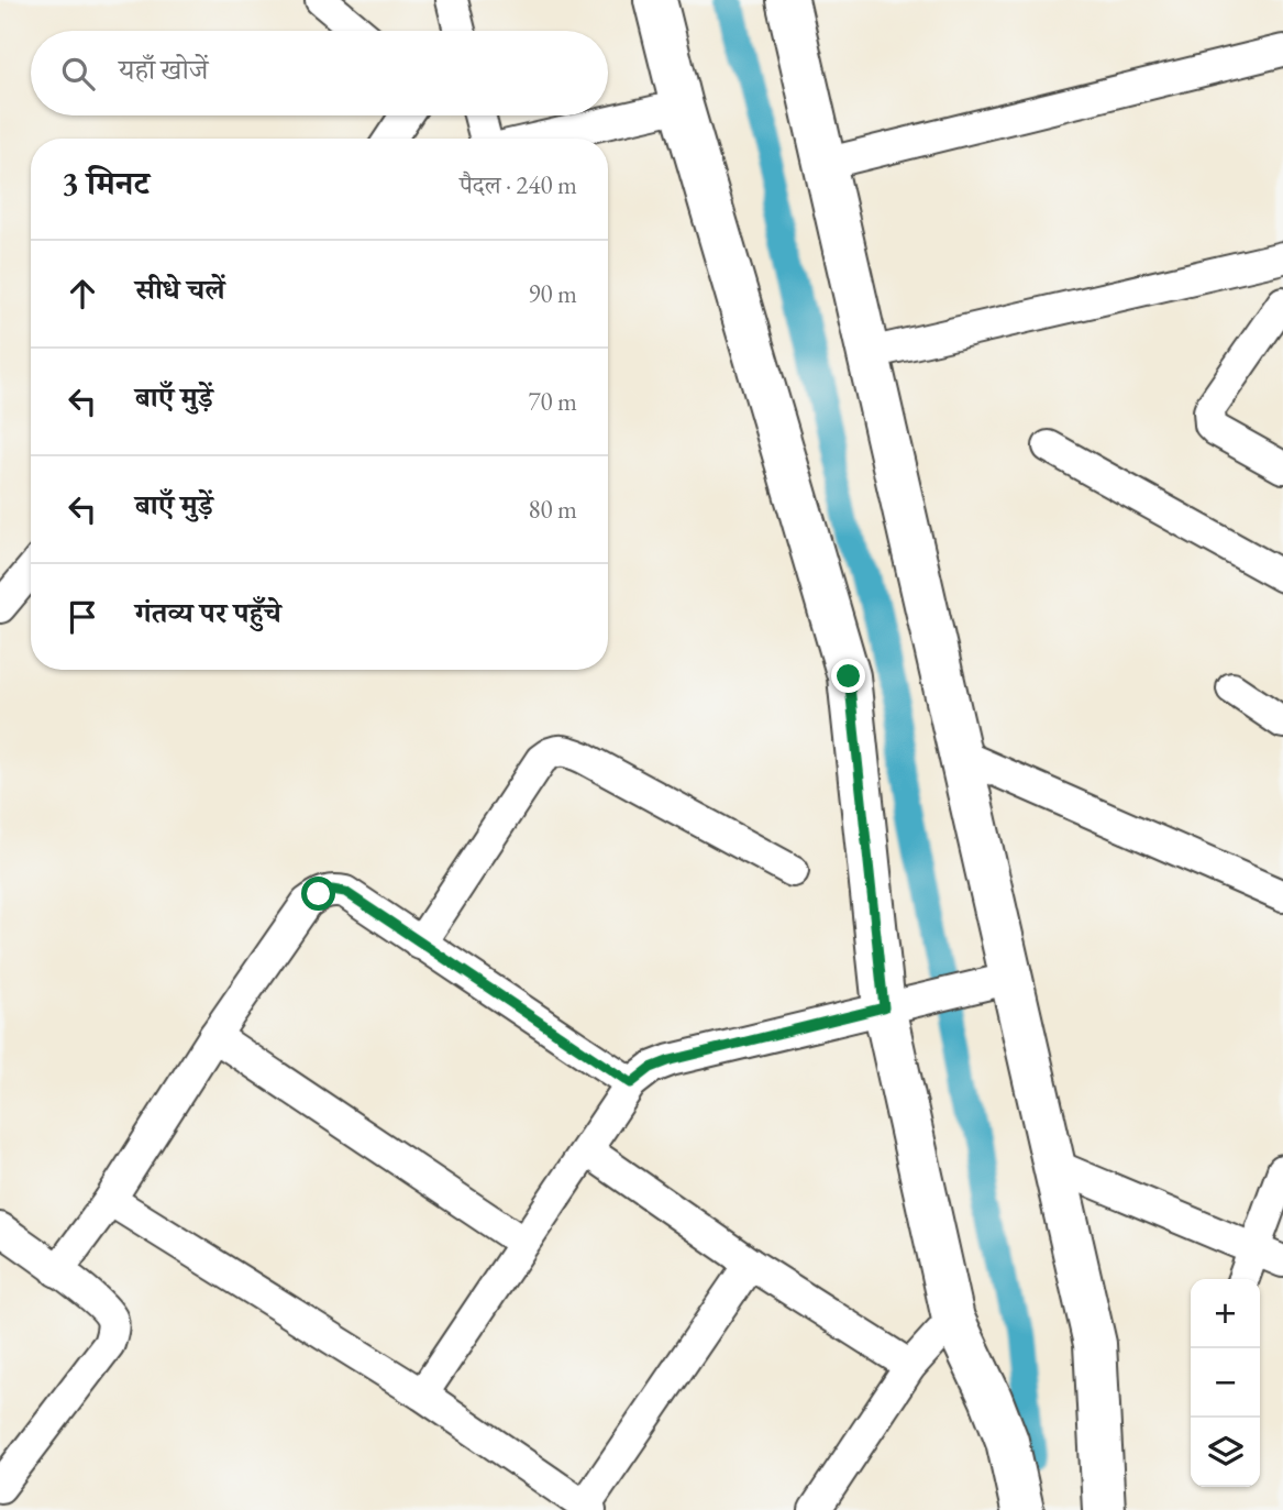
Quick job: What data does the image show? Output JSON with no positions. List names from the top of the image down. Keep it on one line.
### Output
{"page":{"search":"यहाँ खोजें","heading":["3 मिनट","पैदल · 240 m"],"list":[["सीधे चलें","90 m"],["बाएँ मुड़ें","70 m"],["बाएँ मुड़ें","80 m"],"गंतव्य पर पहुँचे"],"map_buttons":["+","−"]}}
